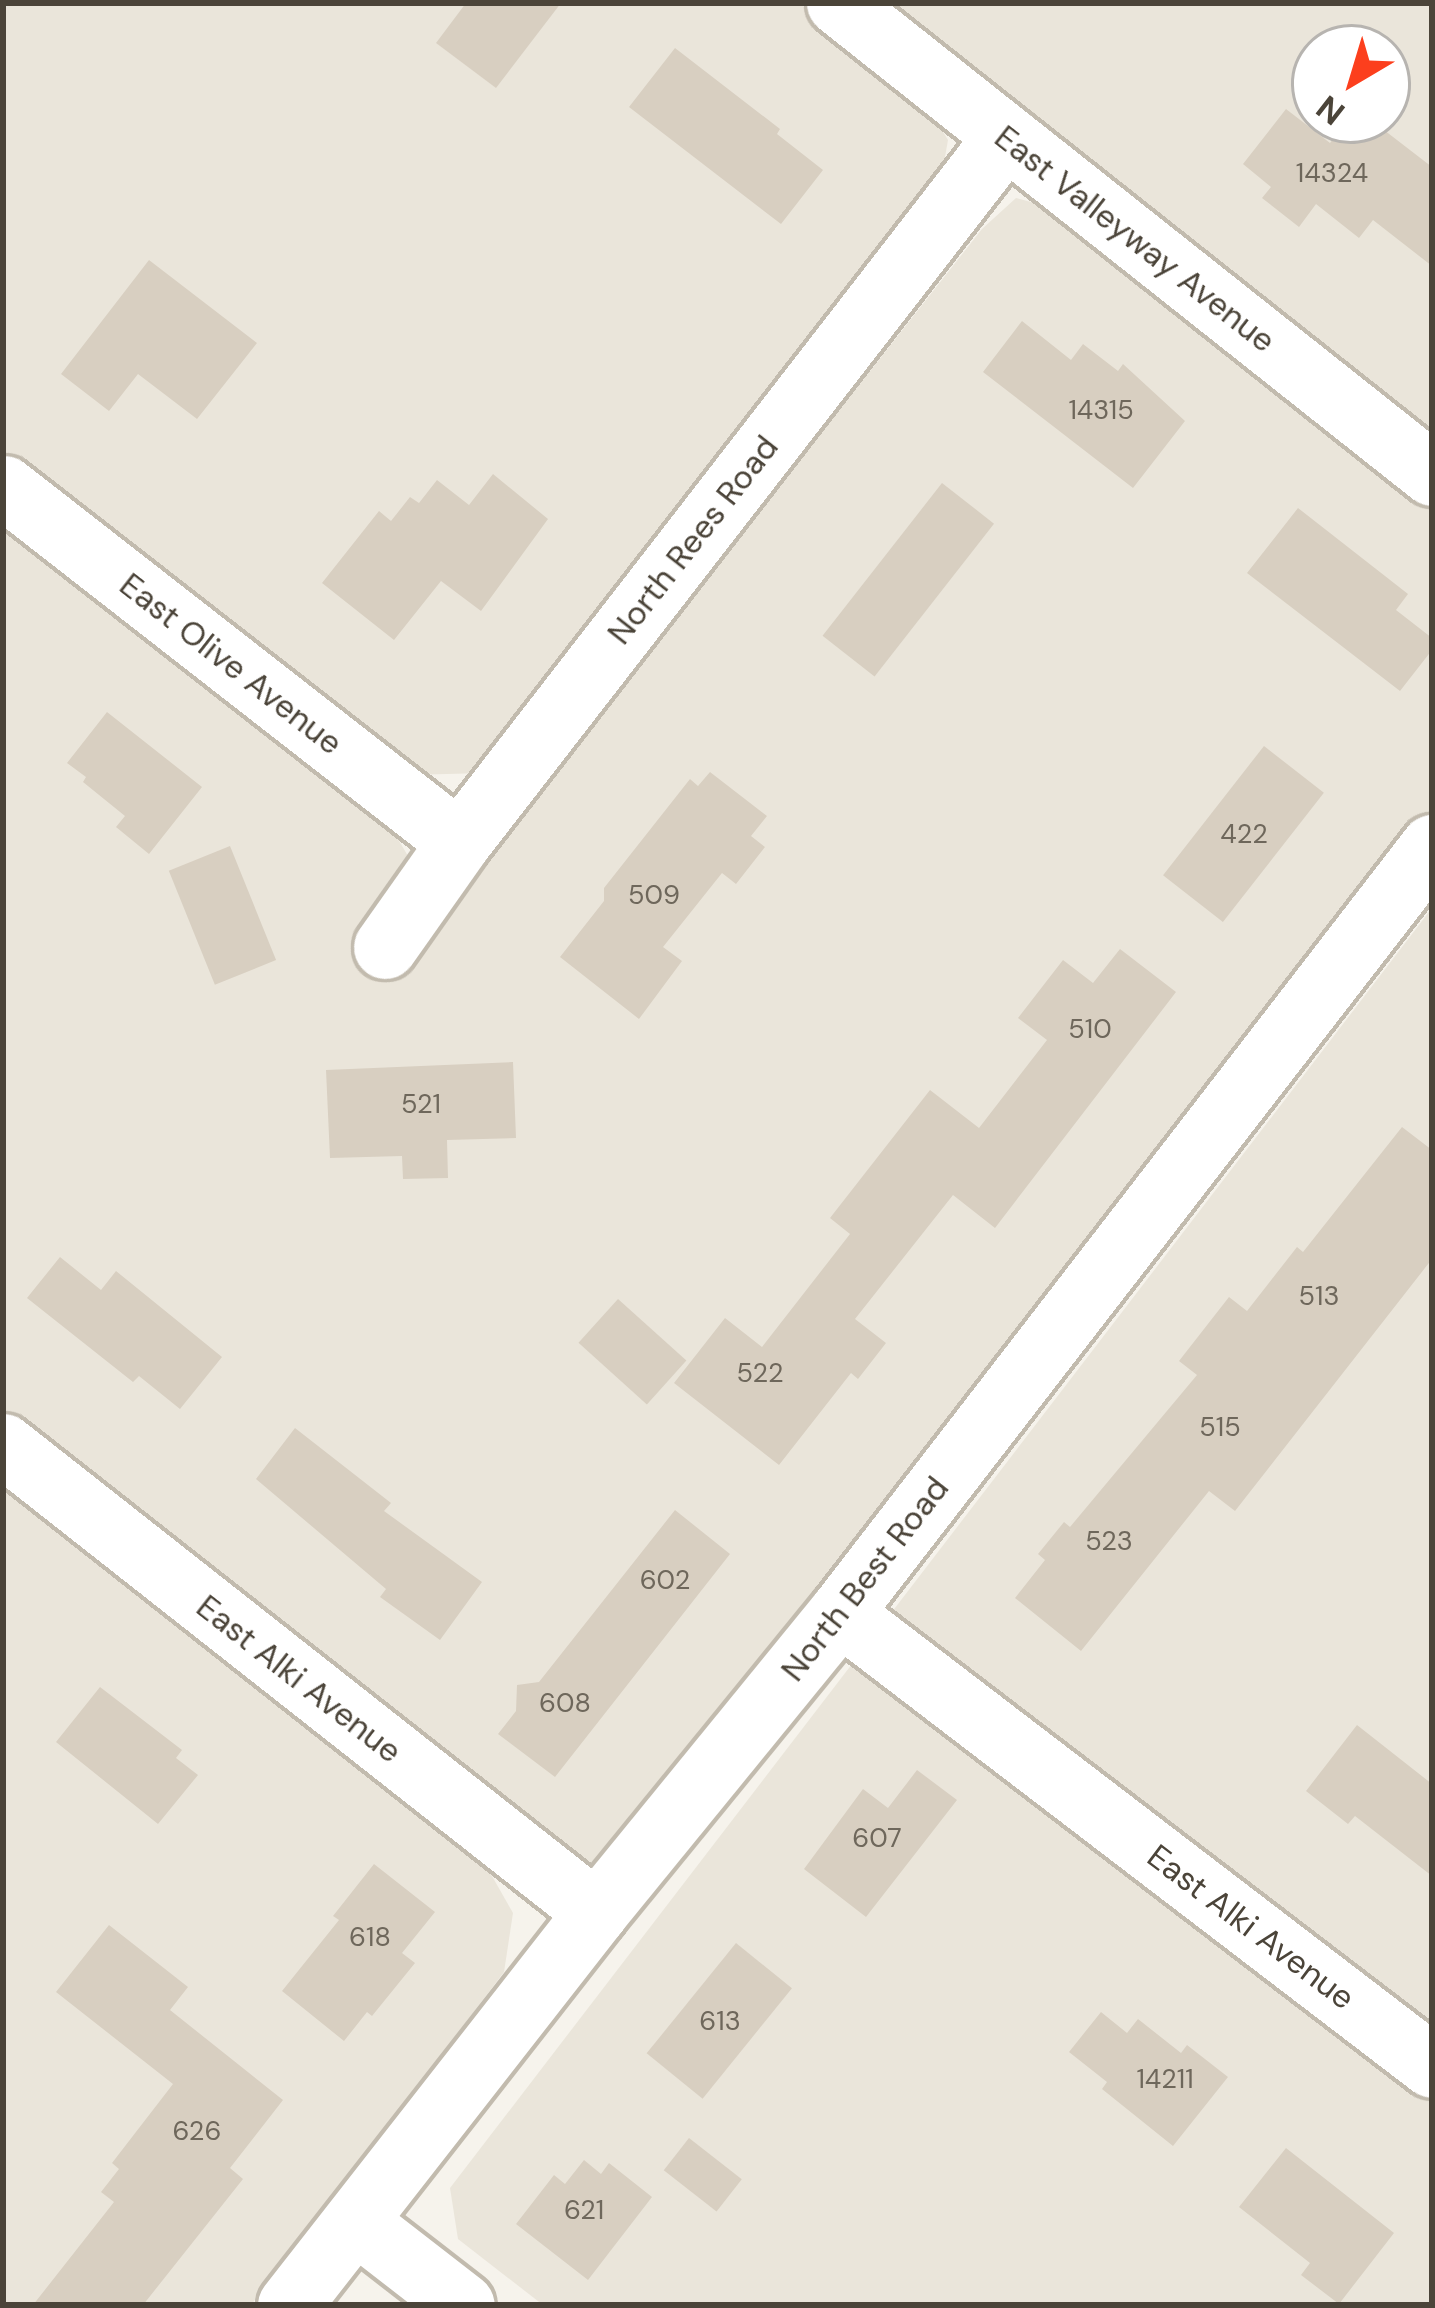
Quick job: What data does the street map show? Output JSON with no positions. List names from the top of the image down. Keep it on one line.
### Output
{"streets":{"street":["East Valleyway Avenue","North Rees Road","East Olive Avenue","North Best Road","East Alki Avenue"]},"crossings":[["East Valleyway Avenue","North Rees Road"],["North Rees Road","East Olive Avenue"],["North Best Road","East Alki Avenue"]],"house_numbers":["14324","14315","422","509","510","521","513","522","515","523","602","608","607","618","613","14211","626","621"],"north":"bottom left"}
